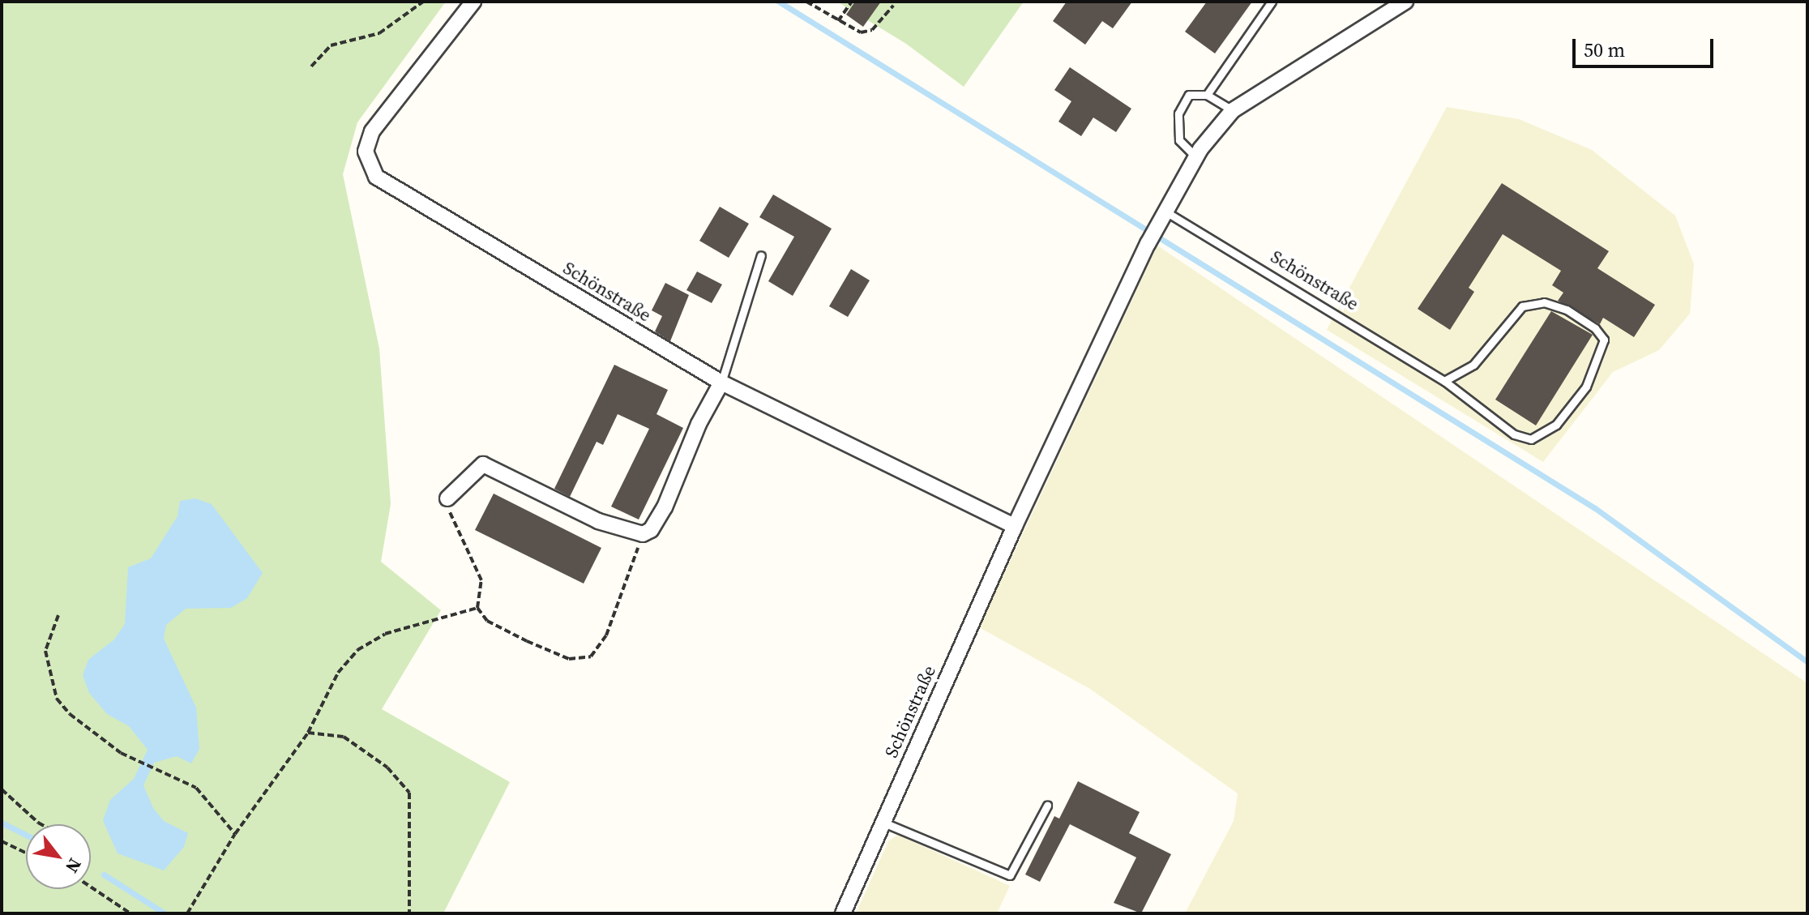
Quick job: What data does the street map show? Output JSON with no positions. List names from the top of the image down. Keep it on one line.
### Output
{"streets":{"street":["Schönstraße"]},"scale_bar":"50 m","north":"bottom right"}
